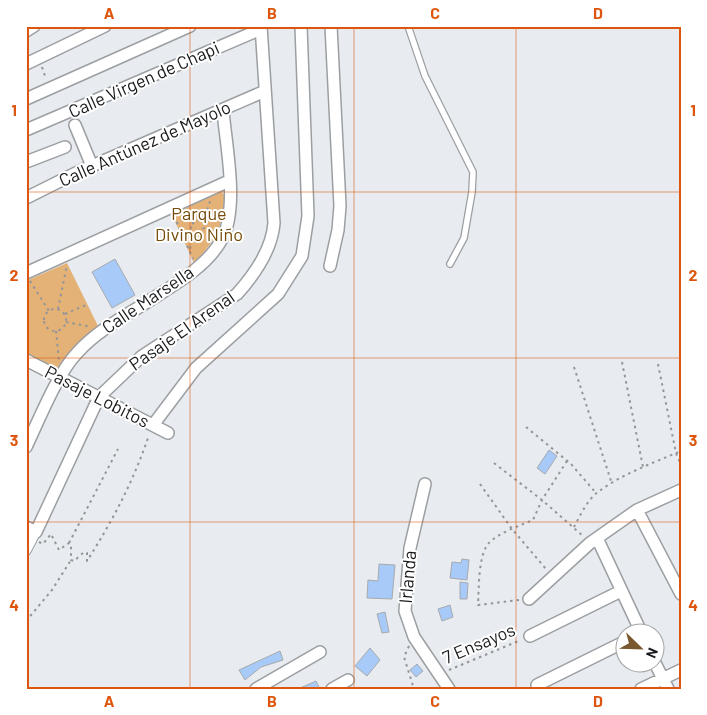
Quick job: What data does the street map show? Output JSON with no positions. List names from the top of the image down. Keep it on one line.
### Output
{"streets":{"street":["Calle Virgen de Chapi","Calle Antúnez de Mayolo","Calle Marsella","Pasaje El Arenal","Pasaje Lobitos","Irlanda"],"path":["7 Ensayos"]},"crossings":[["Calle Virgen de Chapi","Pasaje El Arenal"],["Calle Antúnez de Mayolo","Calle Marsella"],["Calle Antúnez de Mayolo","Pasaje El Arenal"],["Calle Marsella","Pasaje Lobitos"],["Pasaje El Arenal","Pasaje Lobitos"],["Irlanda","7 Ensayos"]],"parks":["Parque Divino Niño"],"north":"bottom right","grid":{"columns":["A","B","C","D"],"rows":["1","2","3","4"]}}
